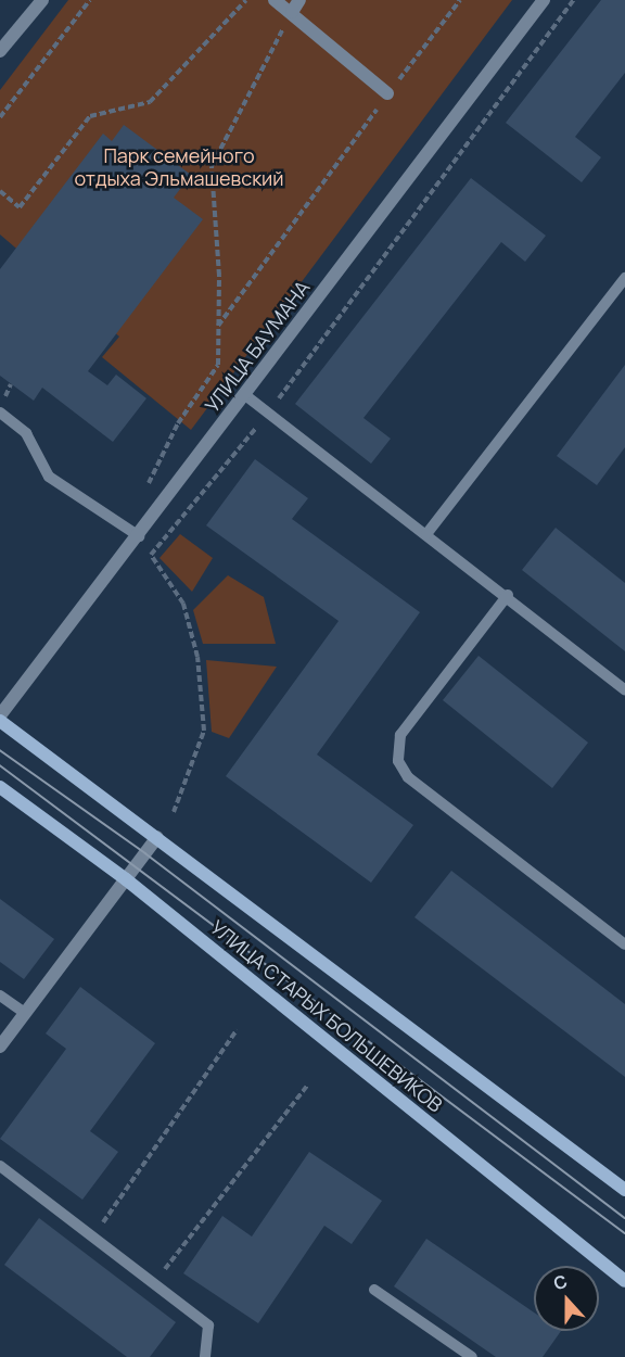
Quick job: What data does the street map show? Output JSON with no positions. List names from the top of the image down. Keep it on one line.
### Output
{"streets":{"main road":["УЛИЦА СТАРЫХ БОЛЬШЕВИКОВ"],"street":["УЛИЦА БАУМАНА"]},"parks":["Парк семейного отдыха Эльмашевский"],"north":"top"}
